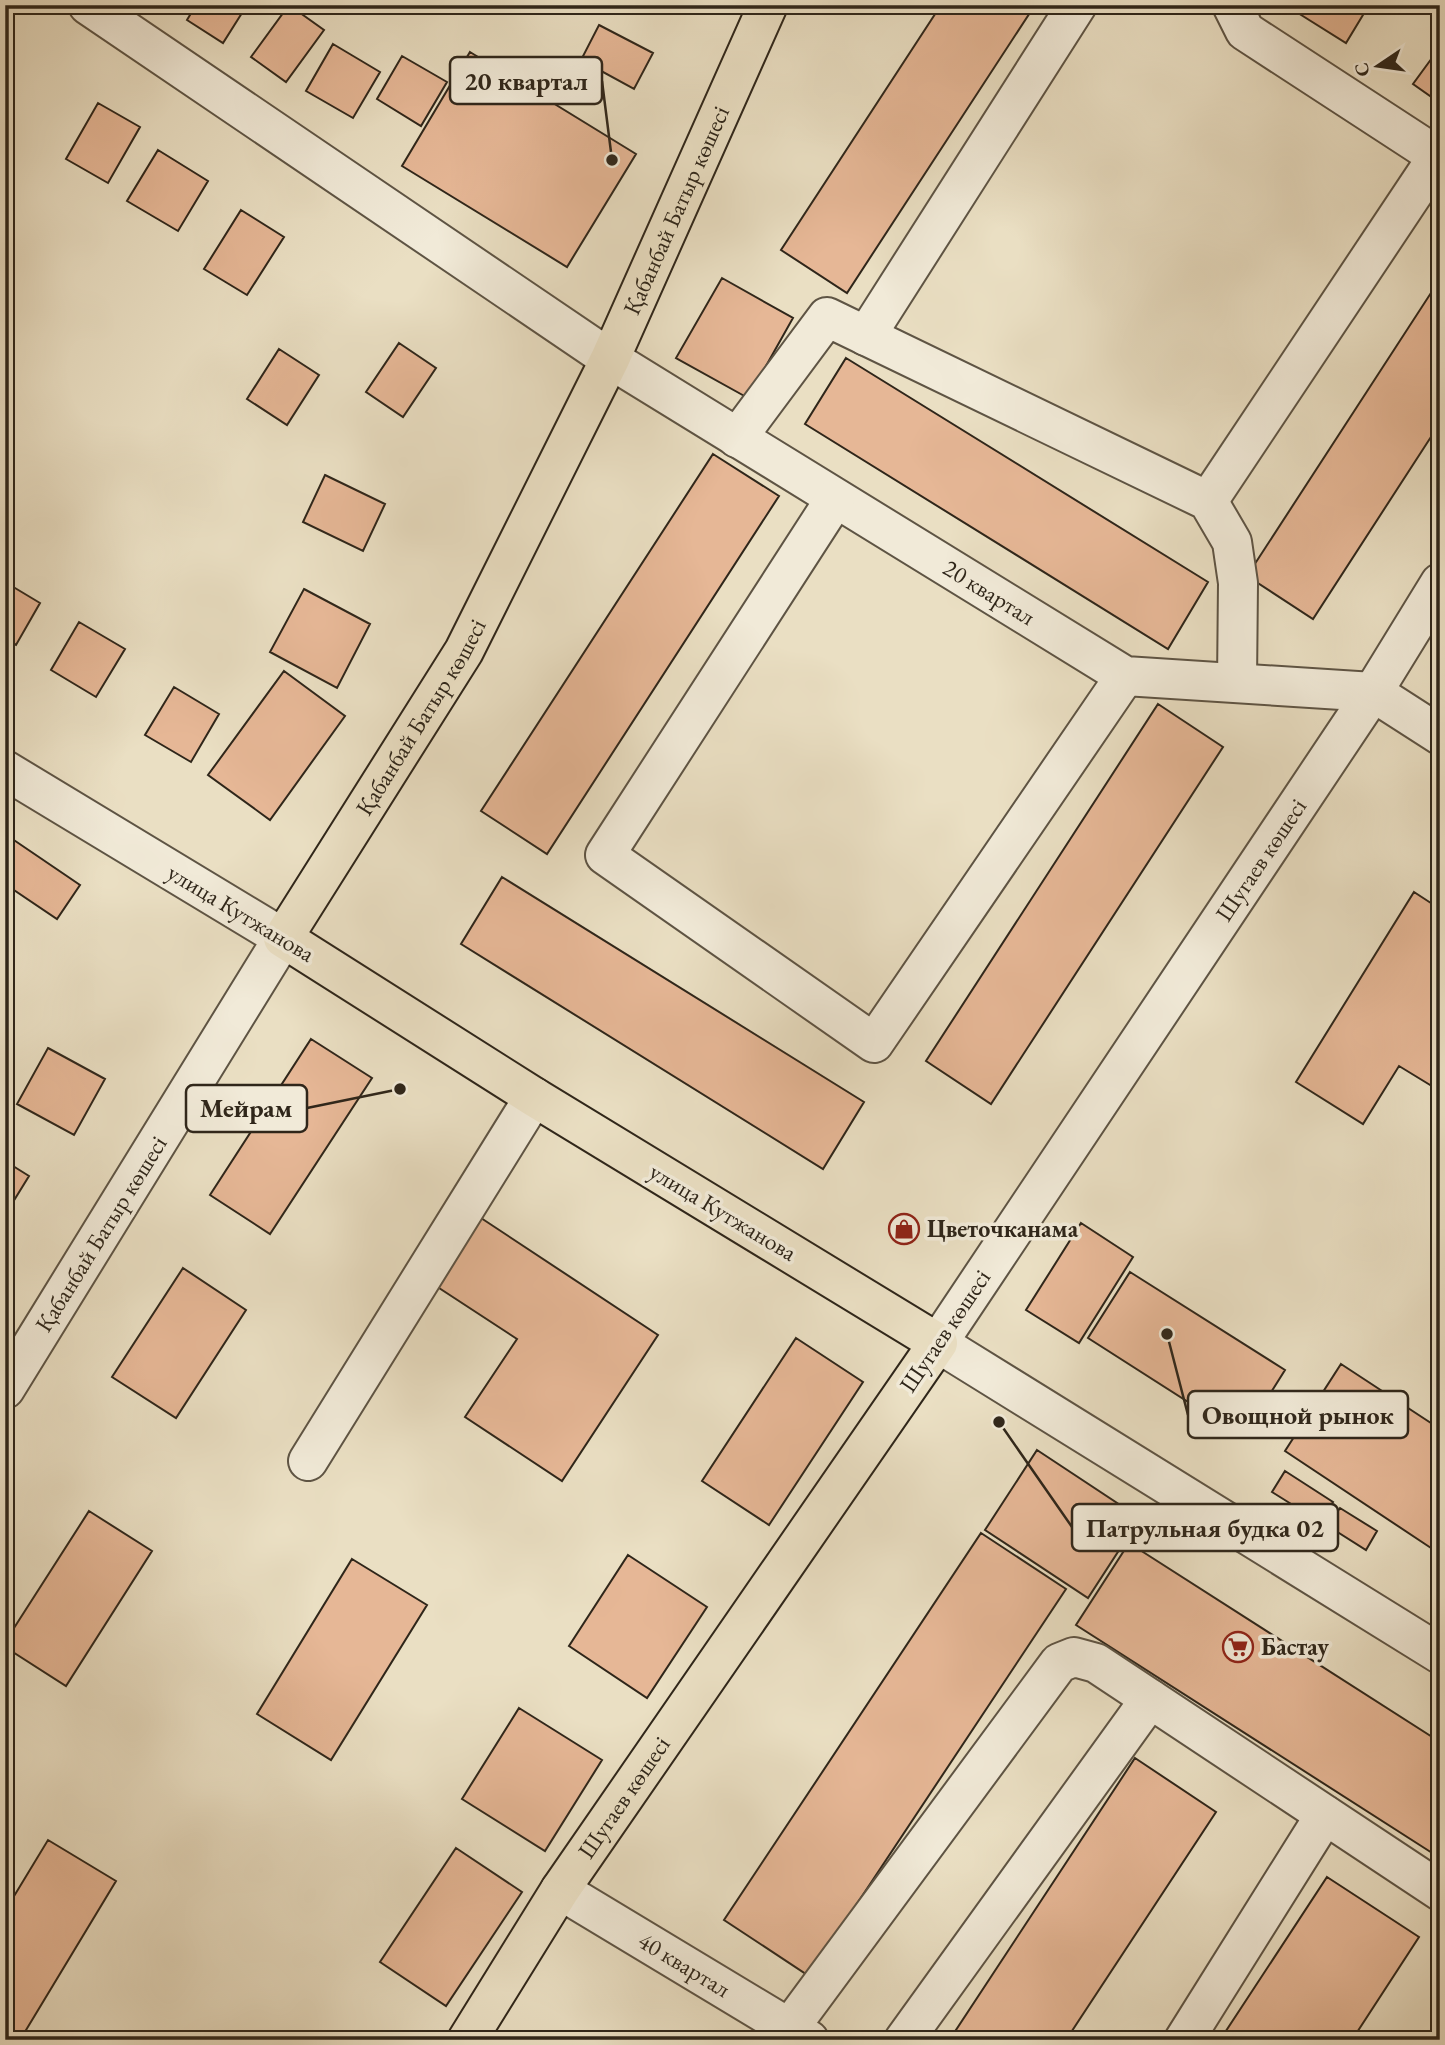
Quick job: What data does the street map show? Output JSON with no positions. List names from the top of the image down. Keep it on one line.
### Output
{"streets":{"main road":["Қабанбай Батыр көшесі","Шугаев көшесі","улица Кутжанова"],"street":["20 квартал","40 квартал"]},"crossings":[["Қабанбай Батыр көшесі","20 квартал"],["Қабанбай Батыр көшесі","улица Кутжанова"],["20 квартал","Шугаев көшесі"],["Шугаев көшесі","улица Кутжанова"],["Шугаев көшесі","40 квартал"]],"places":{"other":["20 квартал","Мейрам","Овощной рынок","Патрульная будка 02"],"shop":["Цветочканама"],"supermarket":["Бастау"]},"north":"left"}
